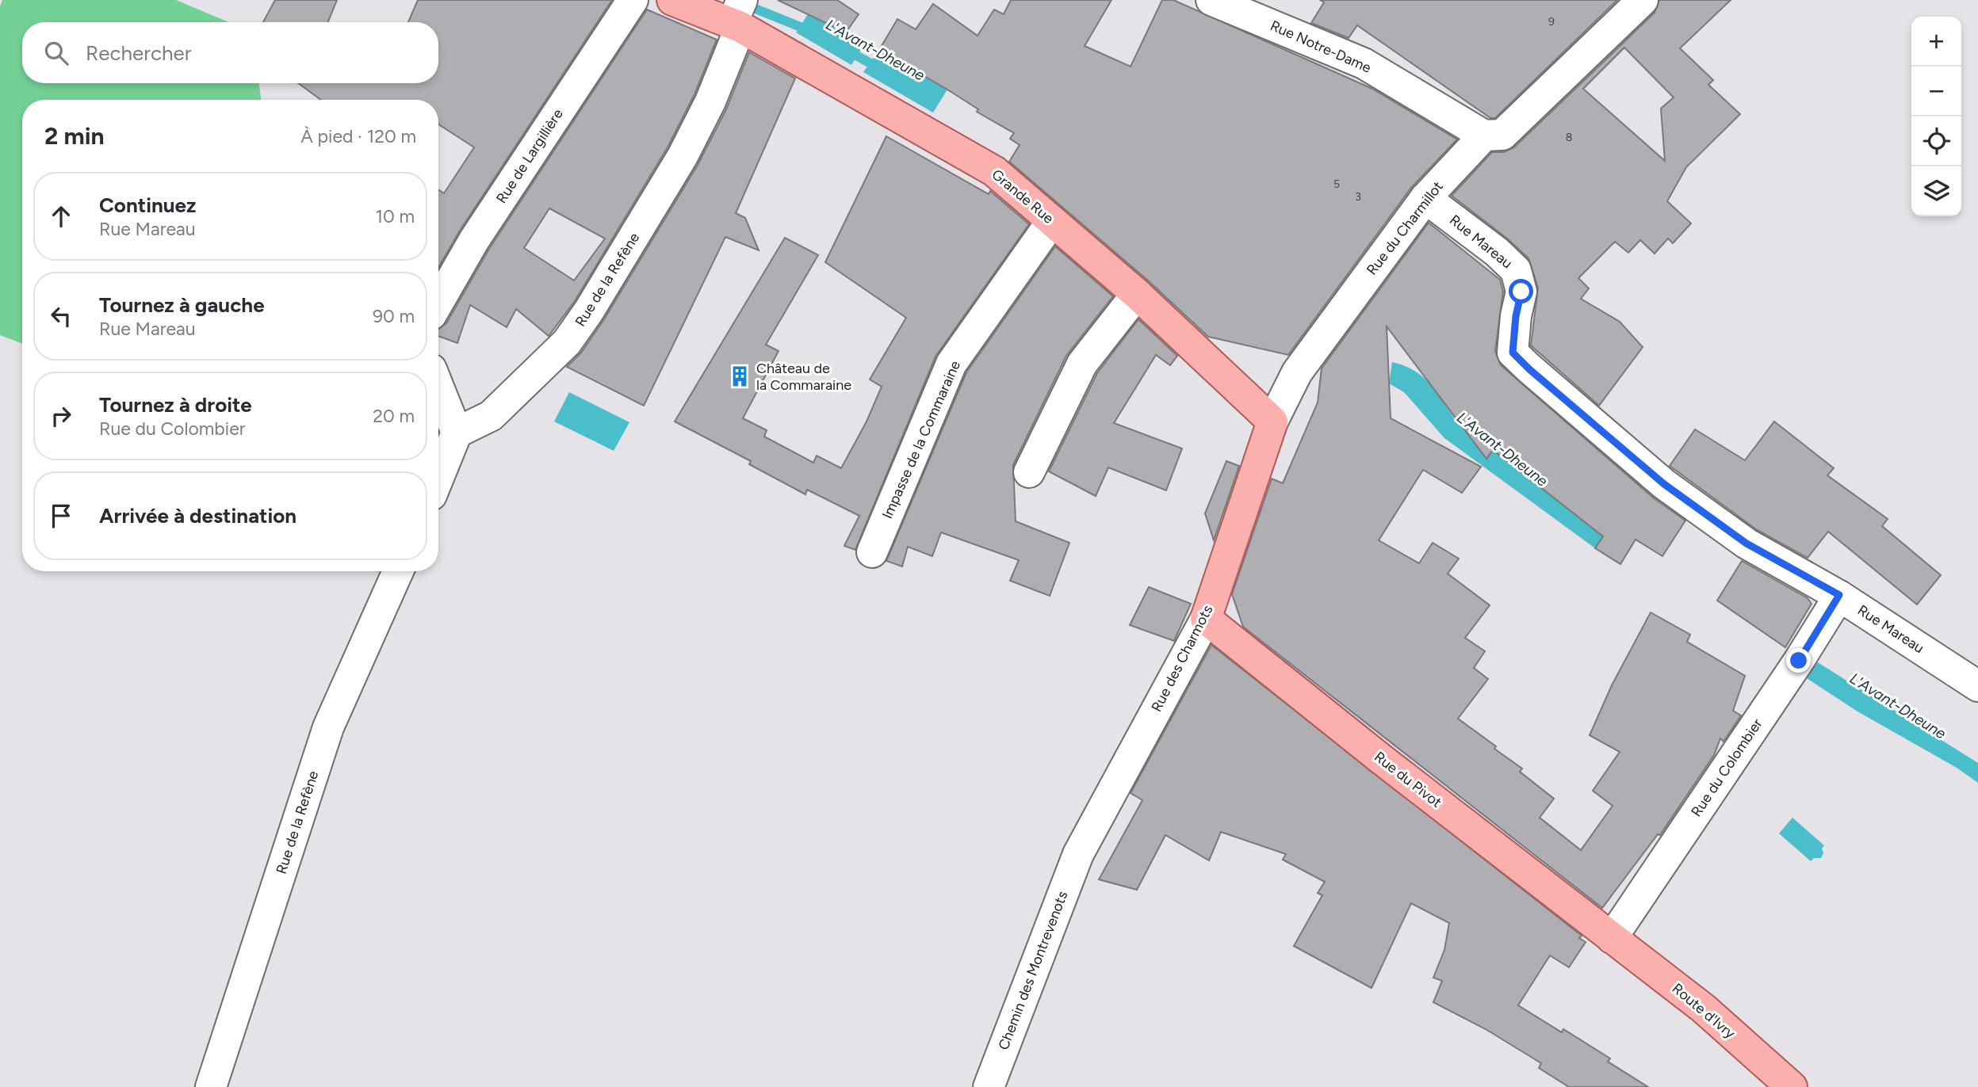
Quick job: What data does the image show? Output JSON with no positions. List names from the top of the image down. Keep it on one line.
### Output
{"streets":{"main road":["Grande Rue","Rue des Charmots","Rue du Pivot","Route d'Ivry"],"street":["Rue Notre-Dame","Rue de Largillière","Rue du Charmillot","Rue Mareau","Rue de la Refène","Impasse de la Commaraine","Rue du Colombier","Chemin des Montrevenots"]},"crossings":[["Rue Notre-Dame","Rue du Charmillot"],["Grande Rue","Rue du Charmillot"],["Grande Rue","Rue de la Refène"],["Grande Rue","Impasse de la Commaraine"],["Grande Rue","Rue des Charmots"],["Rue du Charmillot","Rue Mareau"],["Rue du Charmillot","Rue des Charmots"],["Rue Mareau","Rue du Colombier"],["Rue des Charmots","Rue du Pivot"],["Rue des Charmots","Chemin des Montrevenots"],["Rue du Colombier","Rue du Pivot"],["Rue du Colombier","Route d'Ivry"],["Rue du Pivot","Route d'Ivry"]],"water":["L'Avant-Dheune"],"places":{"building":["Château de la Commaraine"]},"house_numbers":["9","8","5","3"],"page":{"map_buttons":["+","−"],"search":"Rechercher","heading":["2 min","À pied · 120 m"],"list":[["Continuez","Rue Mareau","10 m"],["Tournez à gauche","Rue Mareau","90 m"],["Tournez à droite","Rue du Colombier","20 m"],"Arrivée à destination"]}}
